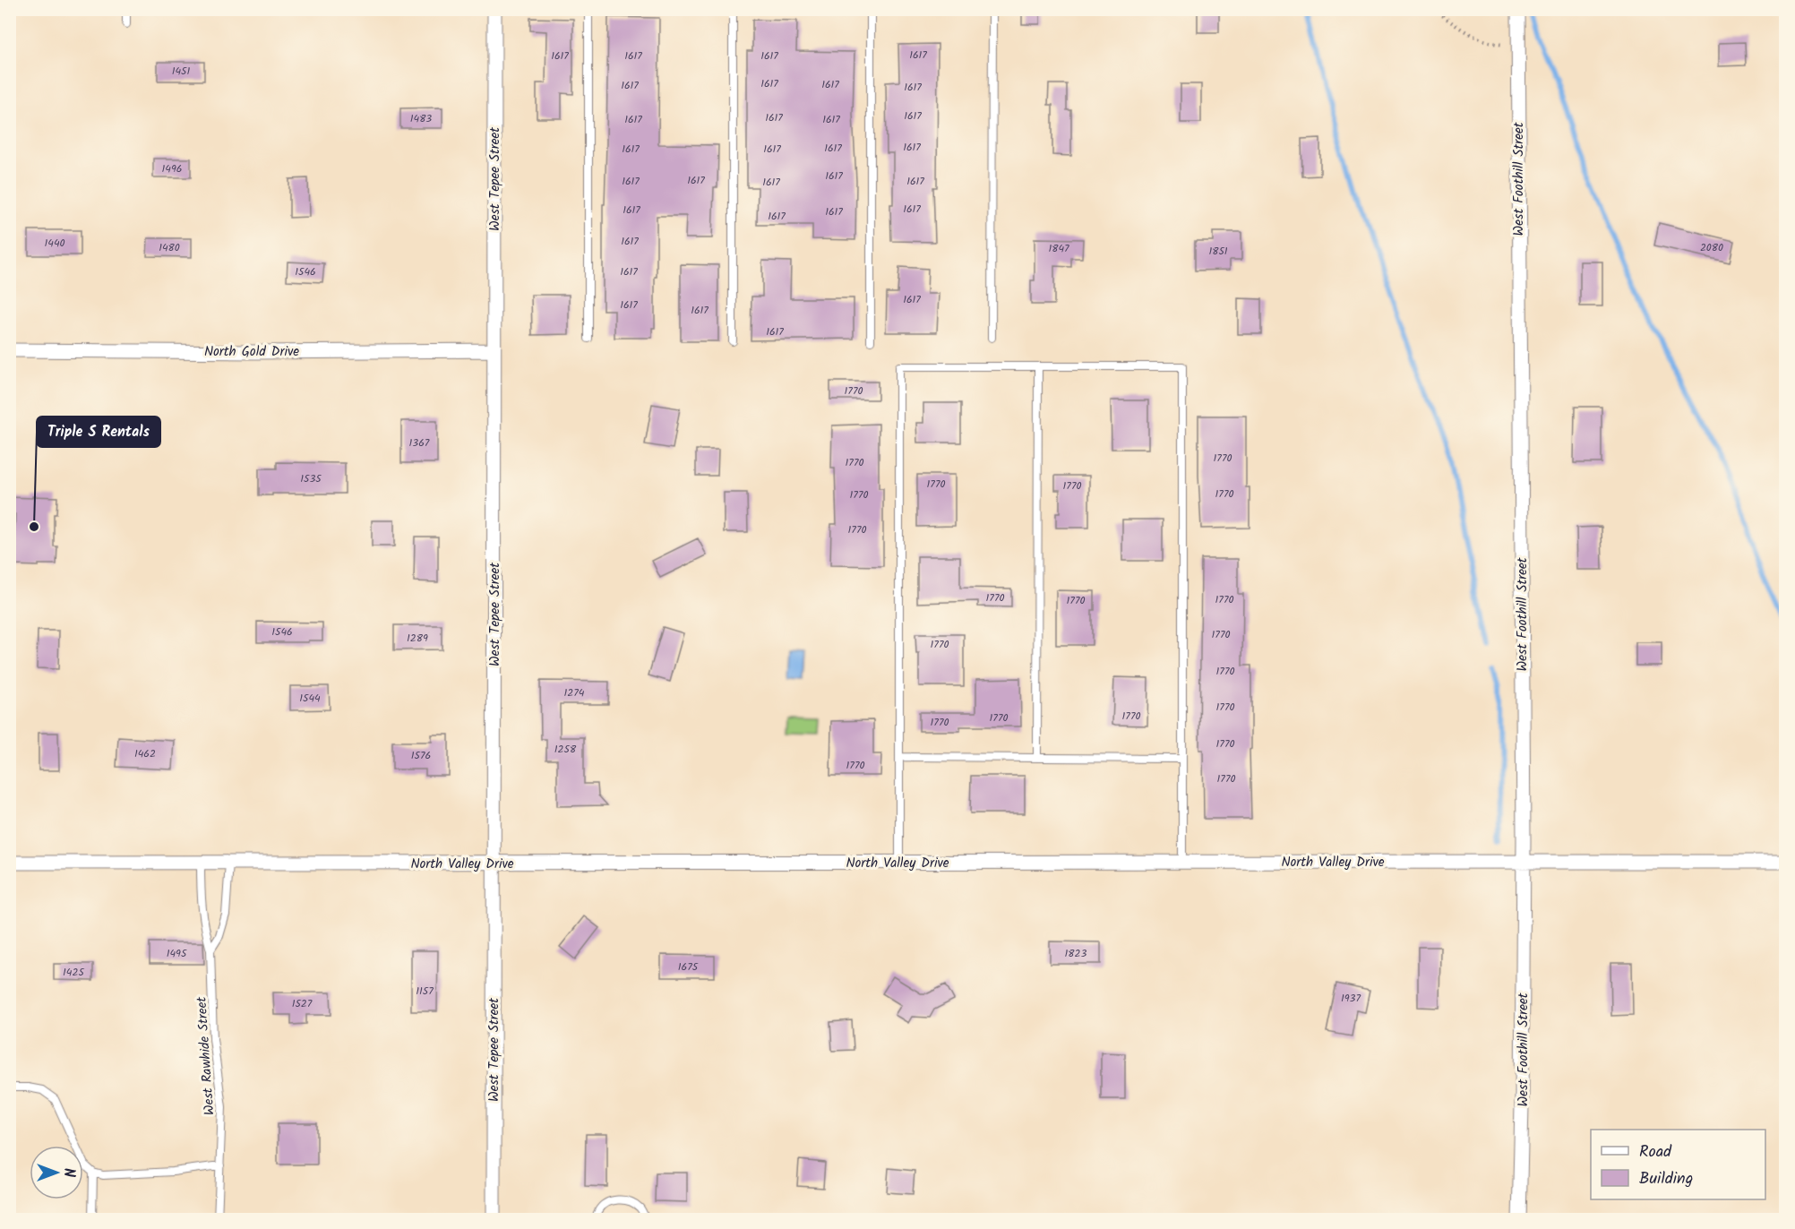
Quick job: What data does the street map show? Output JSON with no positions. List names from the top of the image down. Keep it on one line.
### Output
{"streets":{"street":["West Tepee Street","West Foothill Street","North Gold Drive","North Valley Drive"],"lane":["West Rawhide Street"]},"crossings":[["West Tepee Street","North Gold Drive"],["West Tepee Street","North Valley Drive"],["West Foothill Street","North Valley Drive"],["North Valley Drive","West Rawhide Street"]],"places":["Triple S Rentals"],"house_numbers":["1617","1617","1617","1617","1451","1617","1617","1617","1617","1617","1617","1483","1617","1617","1617","1617","1617","1617","1496","1617","1617","1617","1617","1617","1617","1617","1617","1617","1617","1440","1480","2080","1847","1851","1546","1617","1617","1617","1617","1617","1770","1367","1770","1770","1535","1770","1770","1770","1770","1770","1770","1770","1770","1546","1770","1289","1770","1770","1274","1544","1770","1770","1770","1770","1770","1258","1462","1576","1770","1770","1495","1823","1675","1425","1157","1937","1527"],"legend":["Road","Building"],"north":"right"}
